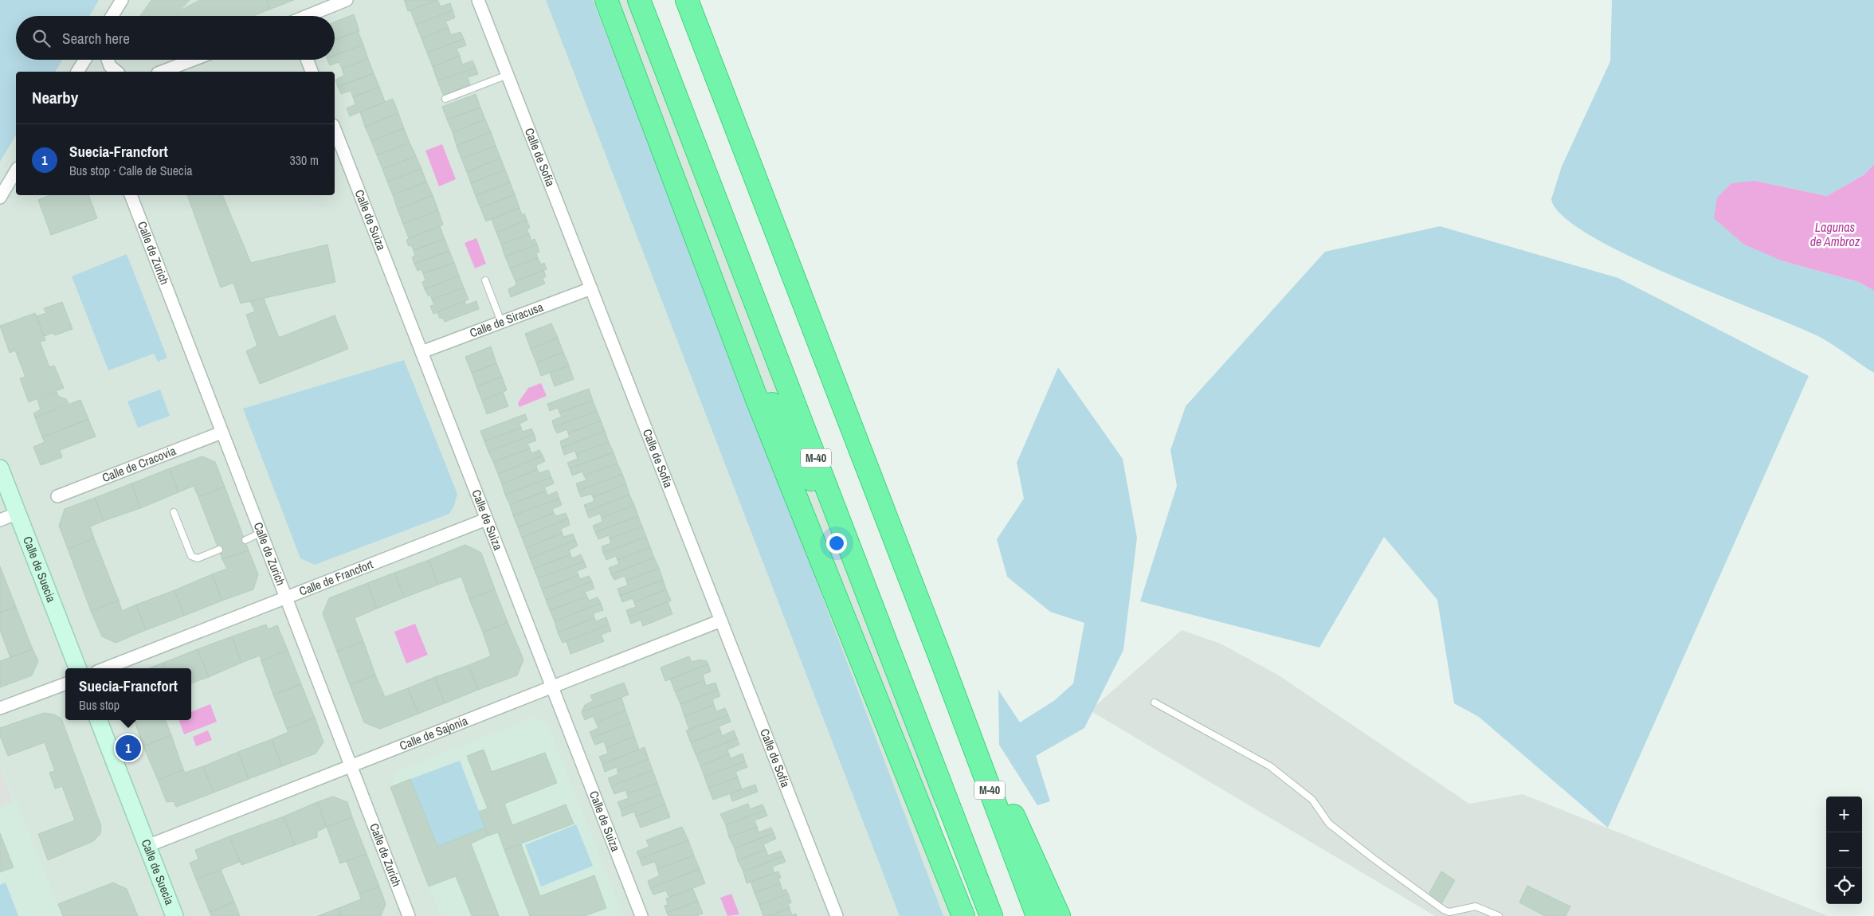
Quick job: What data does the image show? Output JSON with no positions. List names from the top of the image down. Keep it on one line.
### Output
{"streets":{"highway":["M-40"],"street":["Calle de Sofía","Calle de Suiza","Calle de Zurich","Calle de Siracusa","Calle de Cracovia","Calle de Suecia","Calle de Francfort","Calle de Sajonia"]},"crossings":[["Calle de Sofía","Calle de Siracusa"],["Calle de Sofía","Calle de Sajonia"],["Calle de Suiza","Calle de Siracusa"],["Calle de Suiza","Calle de Francfort"],["Calle de Suiza","Calle de Sajonia"],["Calle de Zurich","Calle de Cracovia"],["Calle de Zurich","Calle de Francfort"],["Calle de Zurich","Calle de Sajonia"],["Calle de Suecia","Calle de Sajonia"]],"water":["Lagunas de Ambroz"],"page":{"search":"Search here","heading":"Nearby","list":[{"mark":"1","name":"Suecia-Francfort","note":"Bus stop · Calle de Suecia","value":"330 m"}],"popup":["Suecia-Francfort","Bus stop"],"pins":"1","map_buttons":["+","−"]}}
